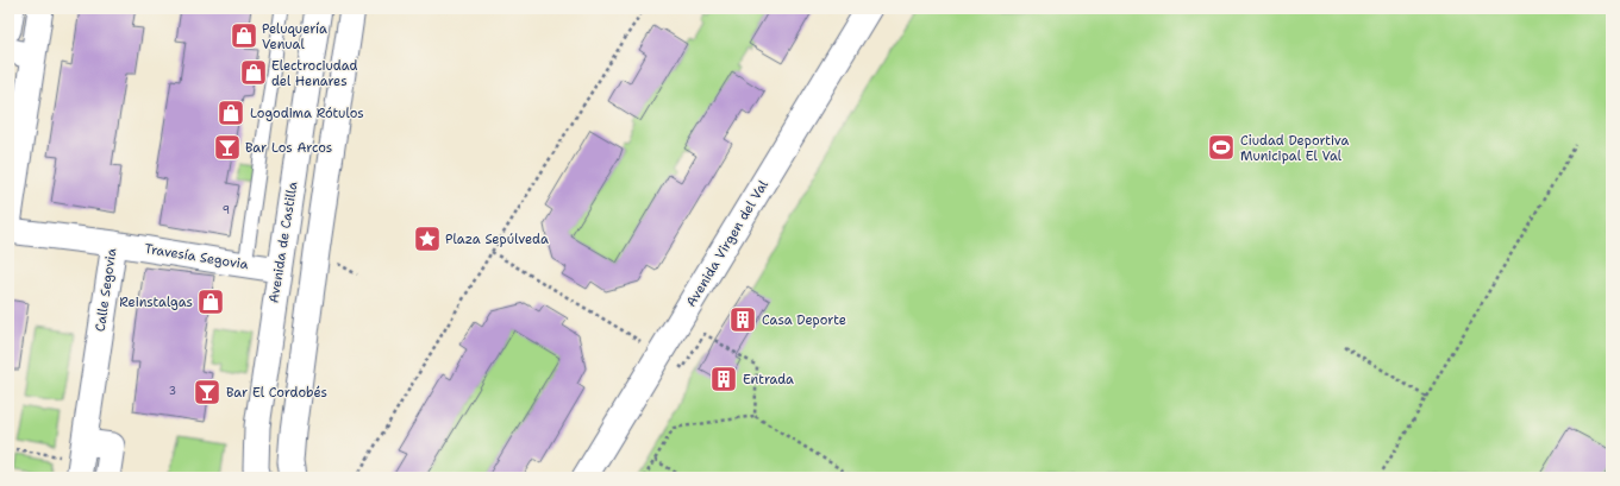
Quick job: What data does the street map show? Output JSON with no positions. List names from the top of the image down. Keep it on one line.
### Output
{"streets":{"street":["Avenida de Castilla","Avenida Virgen del Val","Travesía Segovia","Calle Segovia"]},"crossings":[["Avenida de Castilla","Travesía Segovia"],["Travesía Segovia","Calle Segovia"]],"places":{"shop":["Peluquería Venual","Electrociudad del Henares","Logodima Rótulos","Reinstalgas"],"bar":["Bar Los Arcos","Bar El Cordobés"],"sports":["Ciudad Deportiva Municipal El Val"],"place":["Plaza Sepúlveda"],"building":["Casa Deporte","Entrada"]},"house_numbers":["9","3"]}
